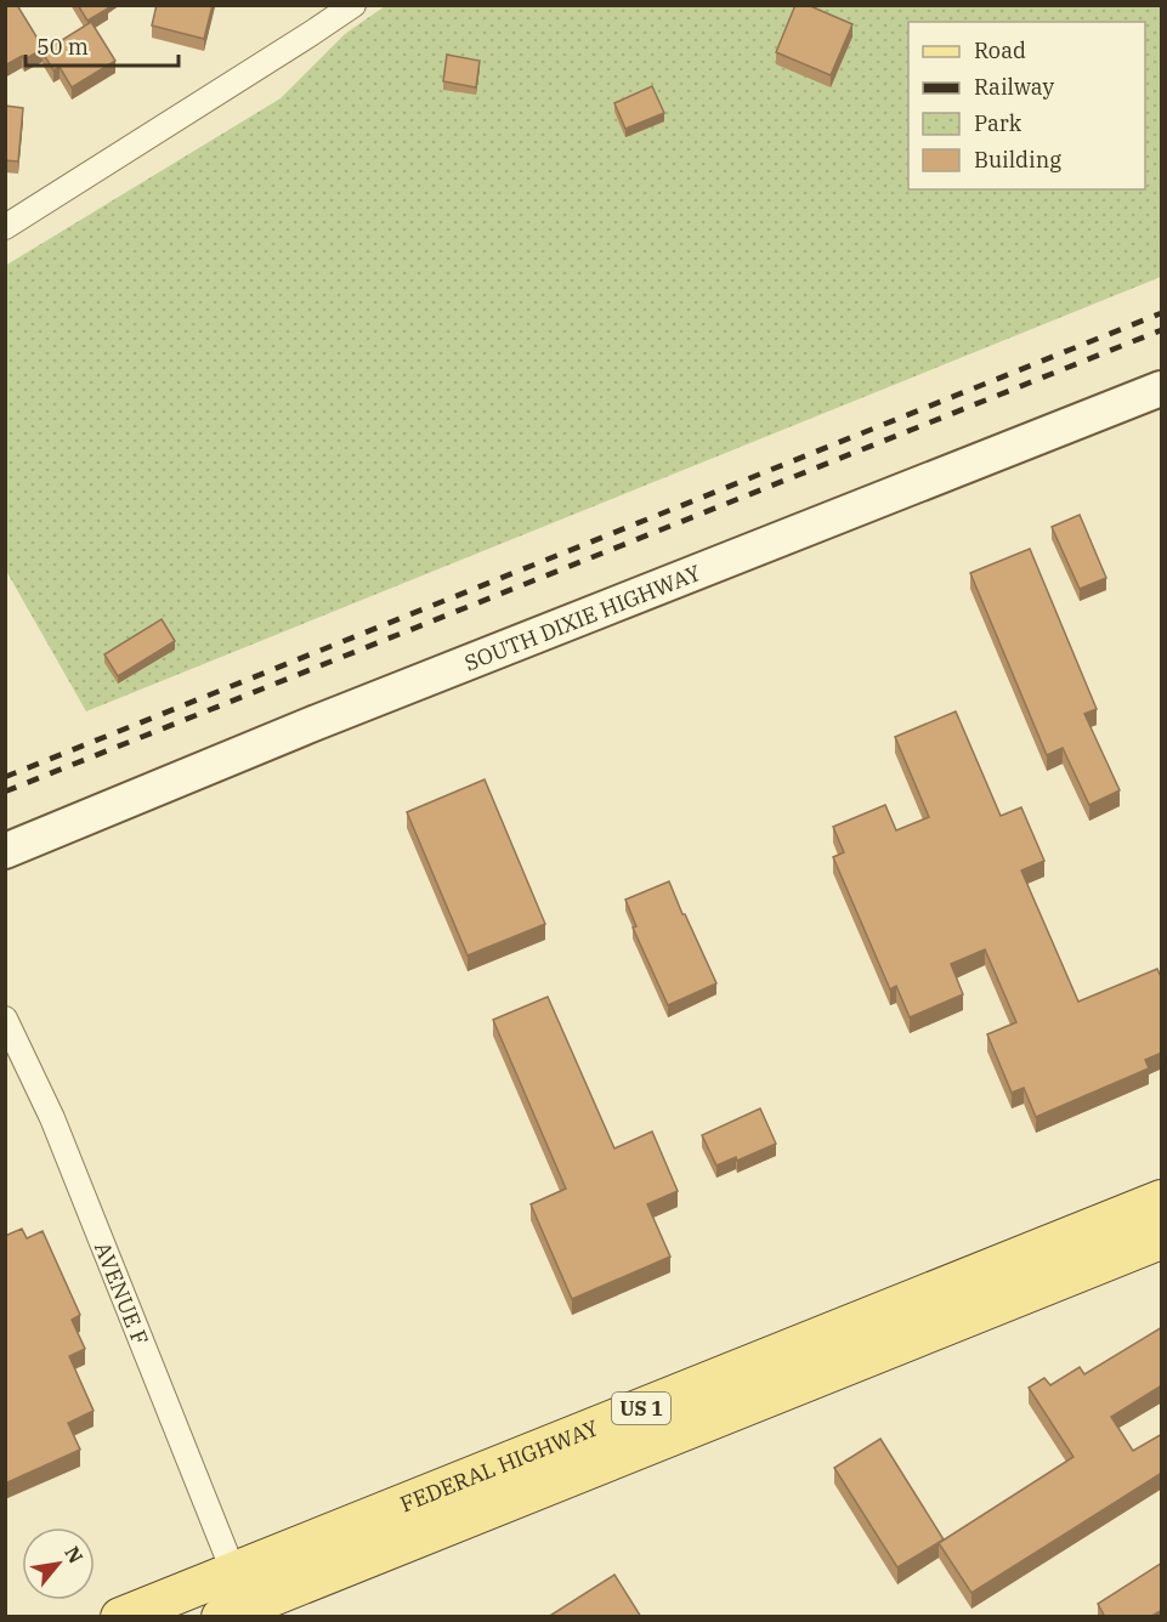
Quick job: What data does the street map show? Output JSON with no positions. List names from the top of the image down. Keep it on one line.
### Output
{"streets":{"main road":["US 1","FEDERAL HIGHWAY"],"street":["SOUTH DIXIE HIGHWAY","AVENUE F"]},"crossings":[["AVENUE F","FEDERAL HIGHWAY"]],"legend":["Road","Railway","Park","Building"],"scale_bar":"50 m","north":"top right"}
